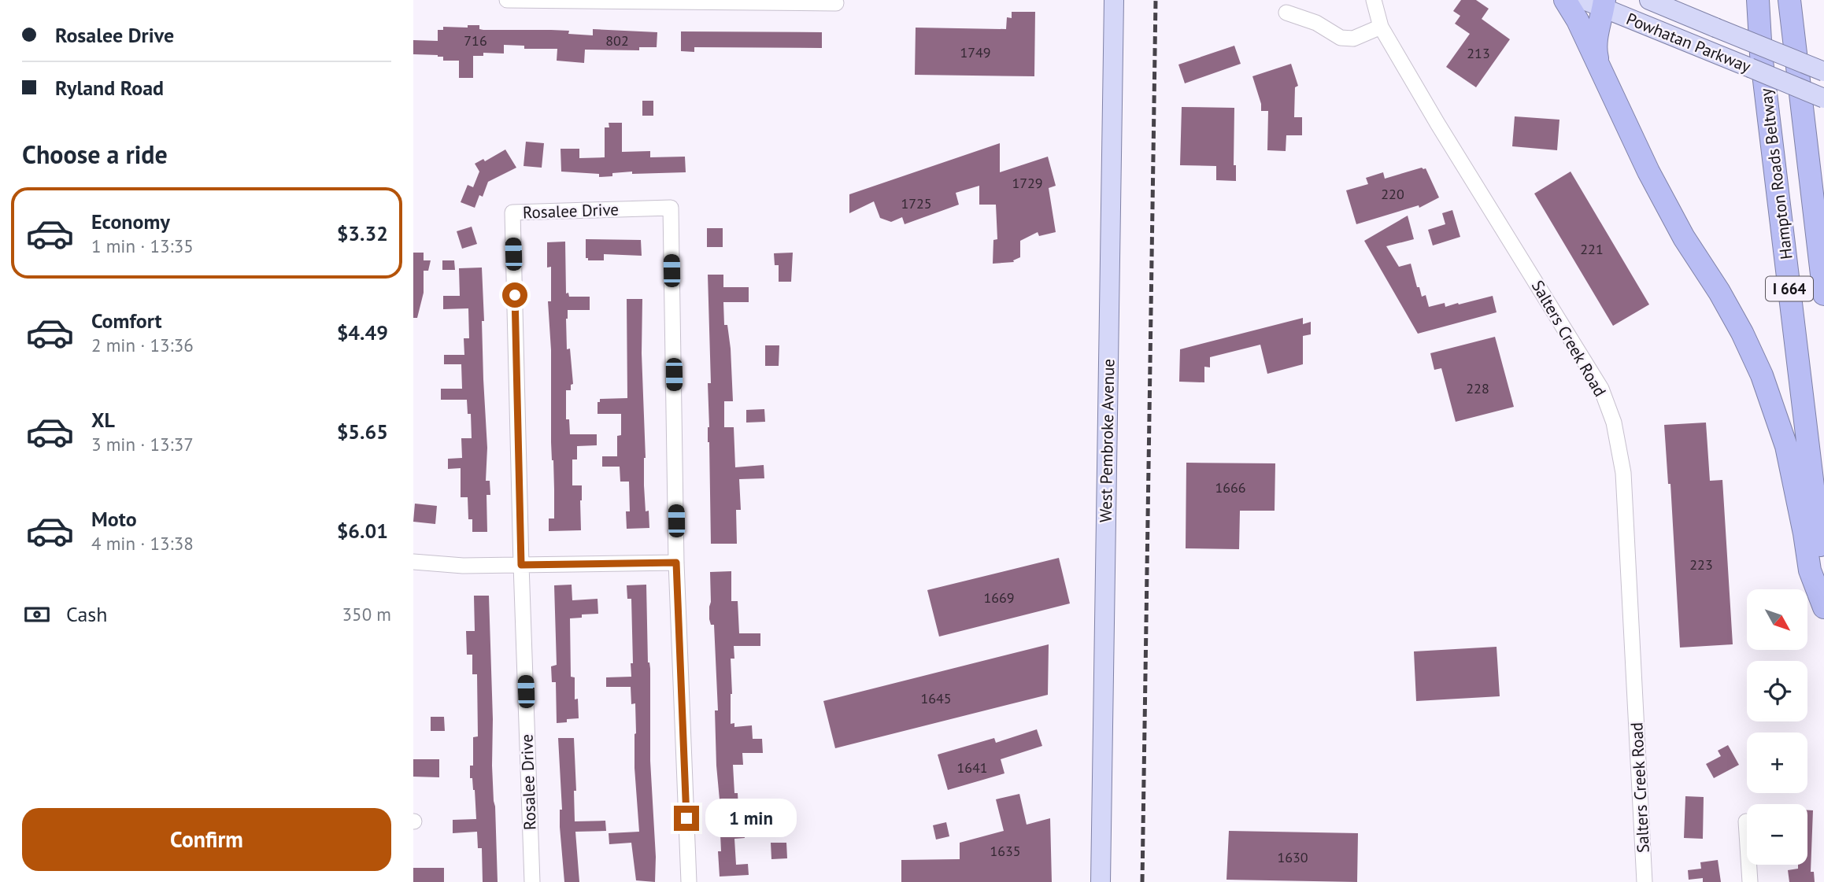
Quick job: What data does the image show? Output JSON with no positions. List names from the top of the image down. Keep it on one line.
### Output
{"streets":{"highway":["Hampton Roads Beltway","I 664"],"main road":["Powhatan Parkway","West Pembroke Avenue"],"street":["Rosalee Drive","Salters Creek Road"]},"house_numbers":["716","802","1749","213","1729","220","1725","221","228","1666","223","1669","1645","1641","1635","1630"],"north":"bottom right","page":{"banner":["Rosalee Drive","Ryland Road"],"heading":"Choose a ride","list":[{"name":"Economy","note":"1 min · 13:35","value":"$3.32"},{"name":"Comfort","note":"2 min · 13:36","value":"$4.49"},{"name":"XL","note":"3 min · 13:37","value":"$5.65"},{"name":"Moto","note":"4 min · 13:38","value":"$6.01"}],"pay":["Cash","350 m"],"map_buttons":["+","−"],"buttons":"Confirm","bubble":"1 min"}}
